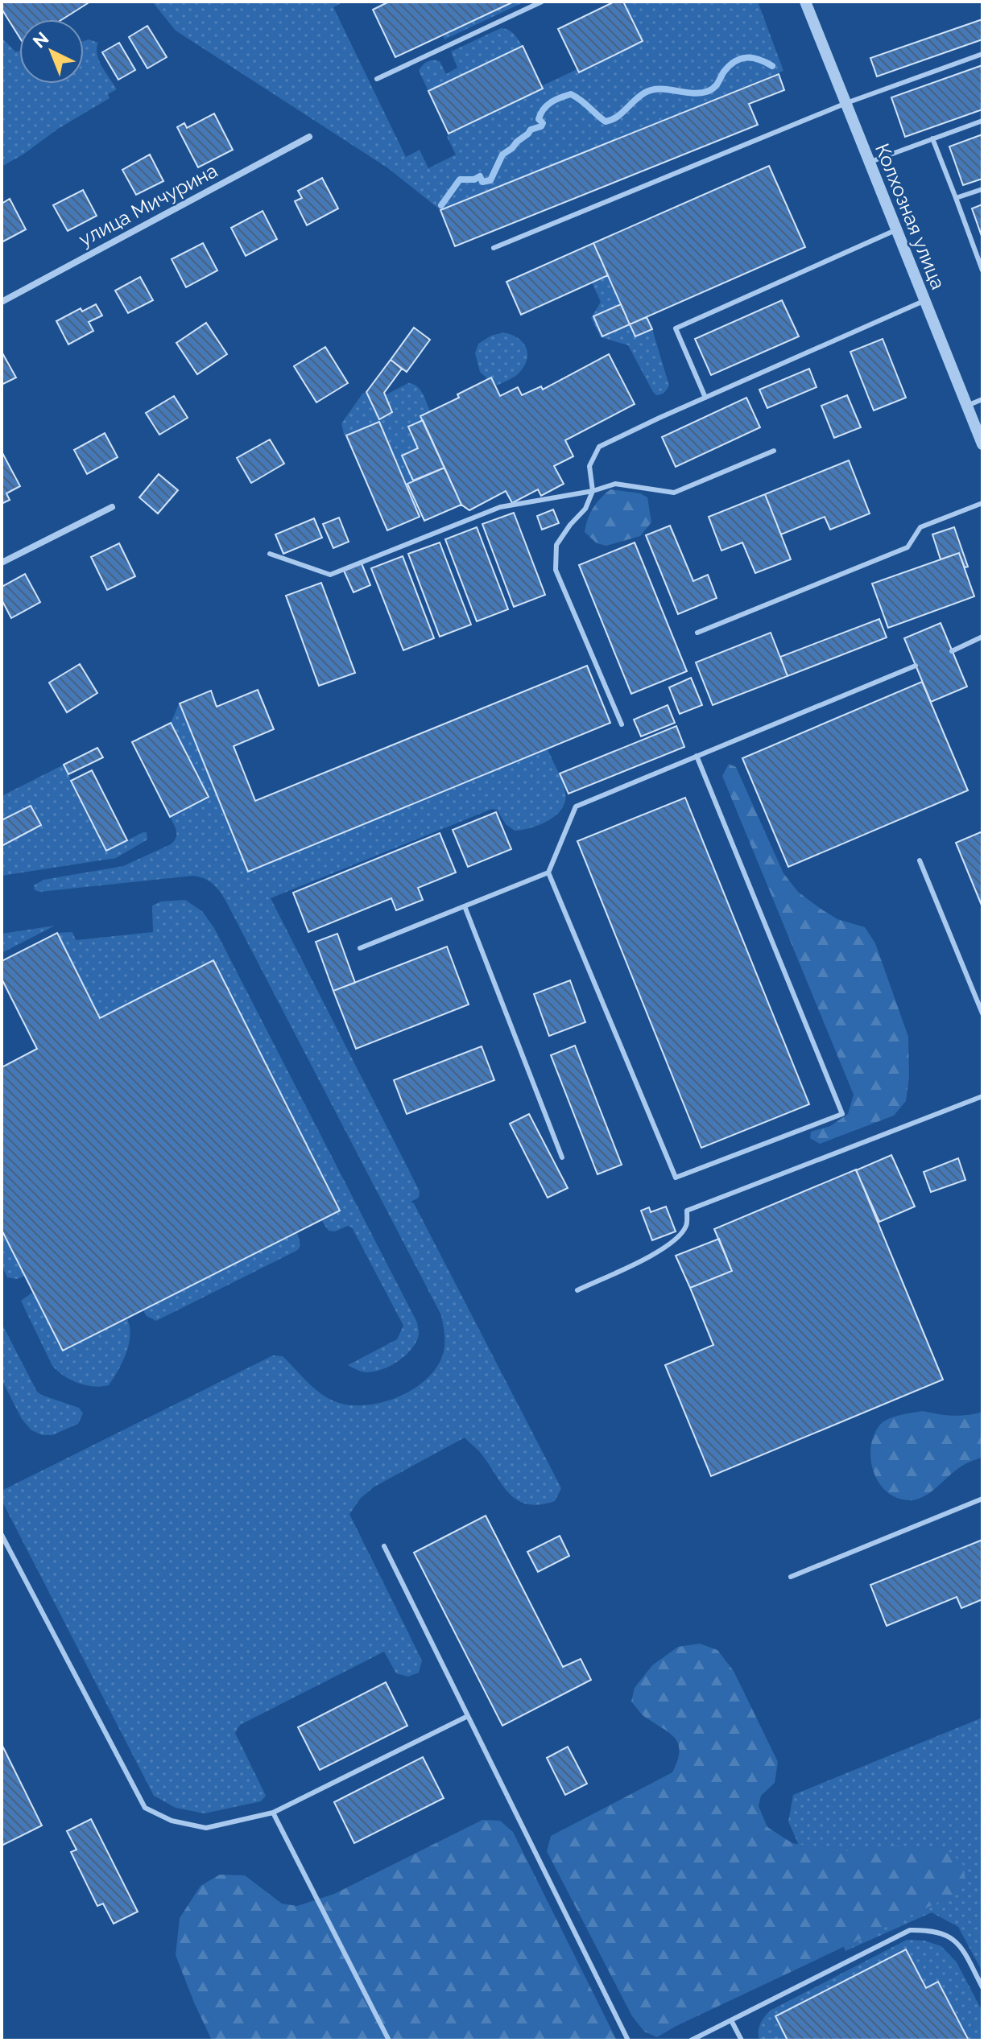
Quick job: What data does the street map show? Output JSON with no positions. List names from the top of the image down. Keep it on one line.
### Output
{"streets":{"street":["улица Мичурина","Колхозная улица"]},"north":"top left"}
